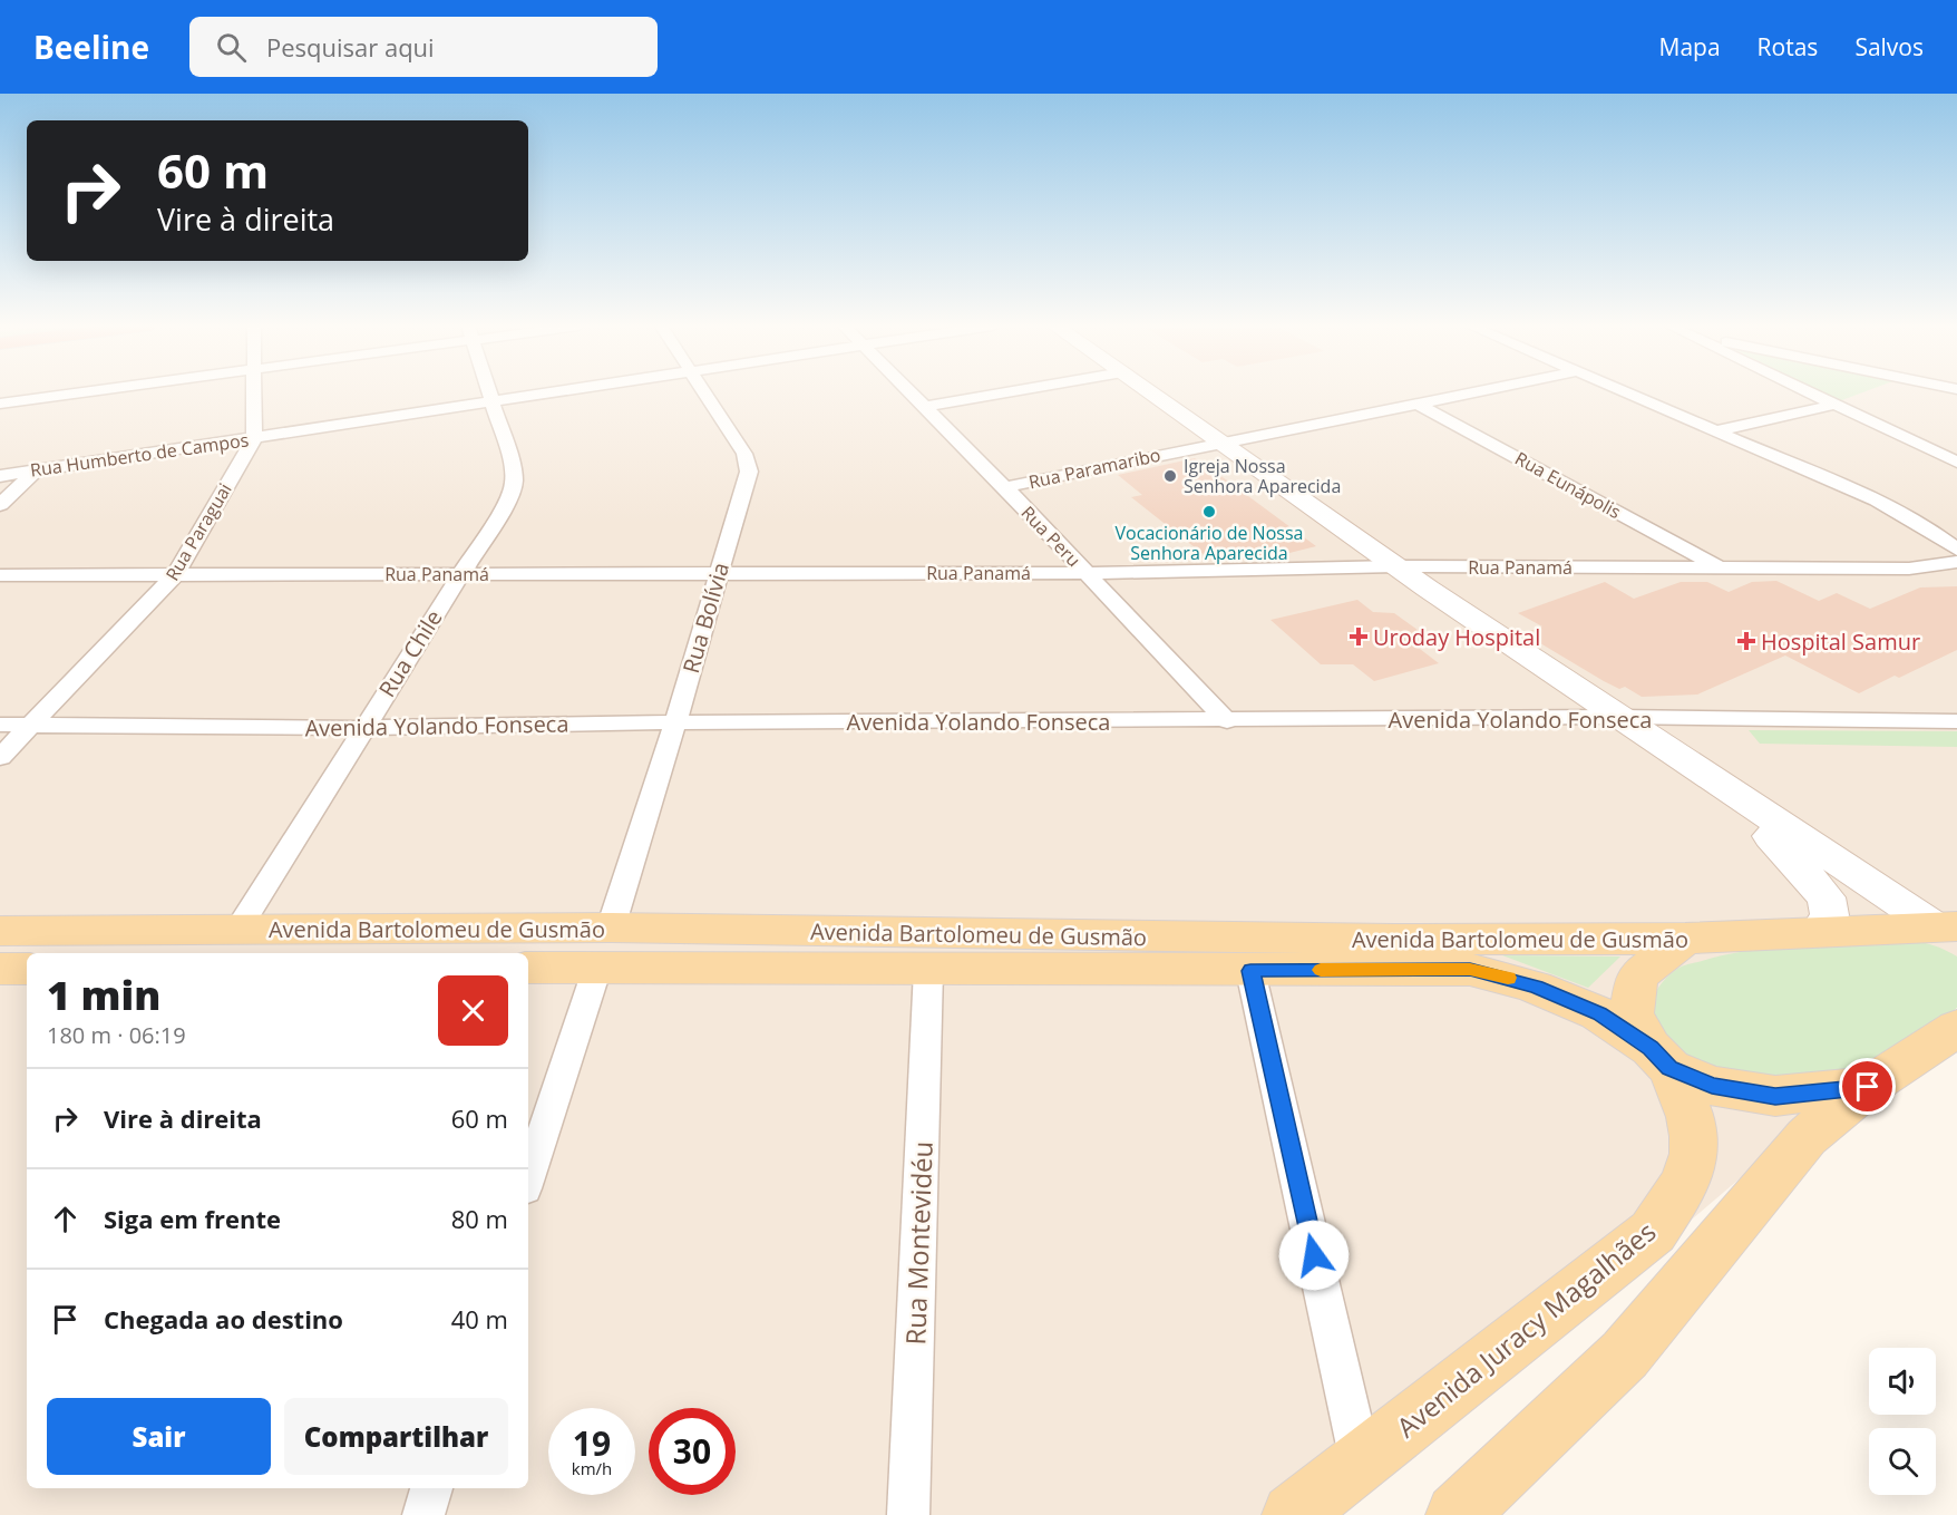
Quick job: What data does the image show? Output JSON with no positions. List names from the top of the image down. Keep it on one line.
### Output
{"streets":{"main road":["Avenida Bartolomeu de Gusmão","Avenida Juracy Magalhães"],"street":["Rua Humberto de Campos","Rua Paramaribo","Rua Eunápolis","Rua Paraguai","Rua Peru","Rua Panamá","Rua Bolívia","Rua Chile","Avenida Yolando Fonseca","Rua Montevidéu"]},"crossings":[["Rua Humberto de Campos","Rua Paraguai"],["Rua Humberto de Campos","Rua Chile"],["Rua Paramaribo","Rua Eunápolis"],["Rua Paramaribo","Rua Peru"],["Rua Eunápolis","Rua Panamá"],["Rua Paraguai","Rua Panamá"],["Rua Paraguai","Avenida Yolando Fonseca"],["Rua Peru","Rua Panamá"],["Rua Peru","Avenida Yolando Fonseca"],["Rua Panamá","Rua Bolívia"],["Rua Panamá","Rua Chile"],["Rua Bolívia","Avenida Yolando Fonseca"],["Rua Bolívia","Avenida Bartolomeu de Gusmão"],["Rua Chile","Avenida Yolando Fonseca"],["Rua Chile","Avenida Bartolomeu de Gusmão"],["Avenida Bartolomeu de Gusmão","Rua Montevidéu"],["Avenida Bartolomeu de Gusmão","Avenida Juracy Magalhães"]],"places":{"other":["Igreja Nossa Senhora Aparecida","Vocacionário de Nossa Senhora Aparecida"],"health":["Uroday Hospital","Hospital Samur"]},"page":{"header":"Beeline","search":"Pesquisar aqui","nav":["Mapa","Rotas","Salvos"],"turn":["60 m","Vire à direita"],"heading":["1 min","180 m · 06:19"],"list":[{"name":"Vire à direita","value":"60 m"},{"name":"Siga em frente","value":"80 m"},{"name":"Chegada ao destino","value":"40 m"}],"buttons":["Sair","Compartilhar"],"speed":"19 km/h","limit":"30"}}
